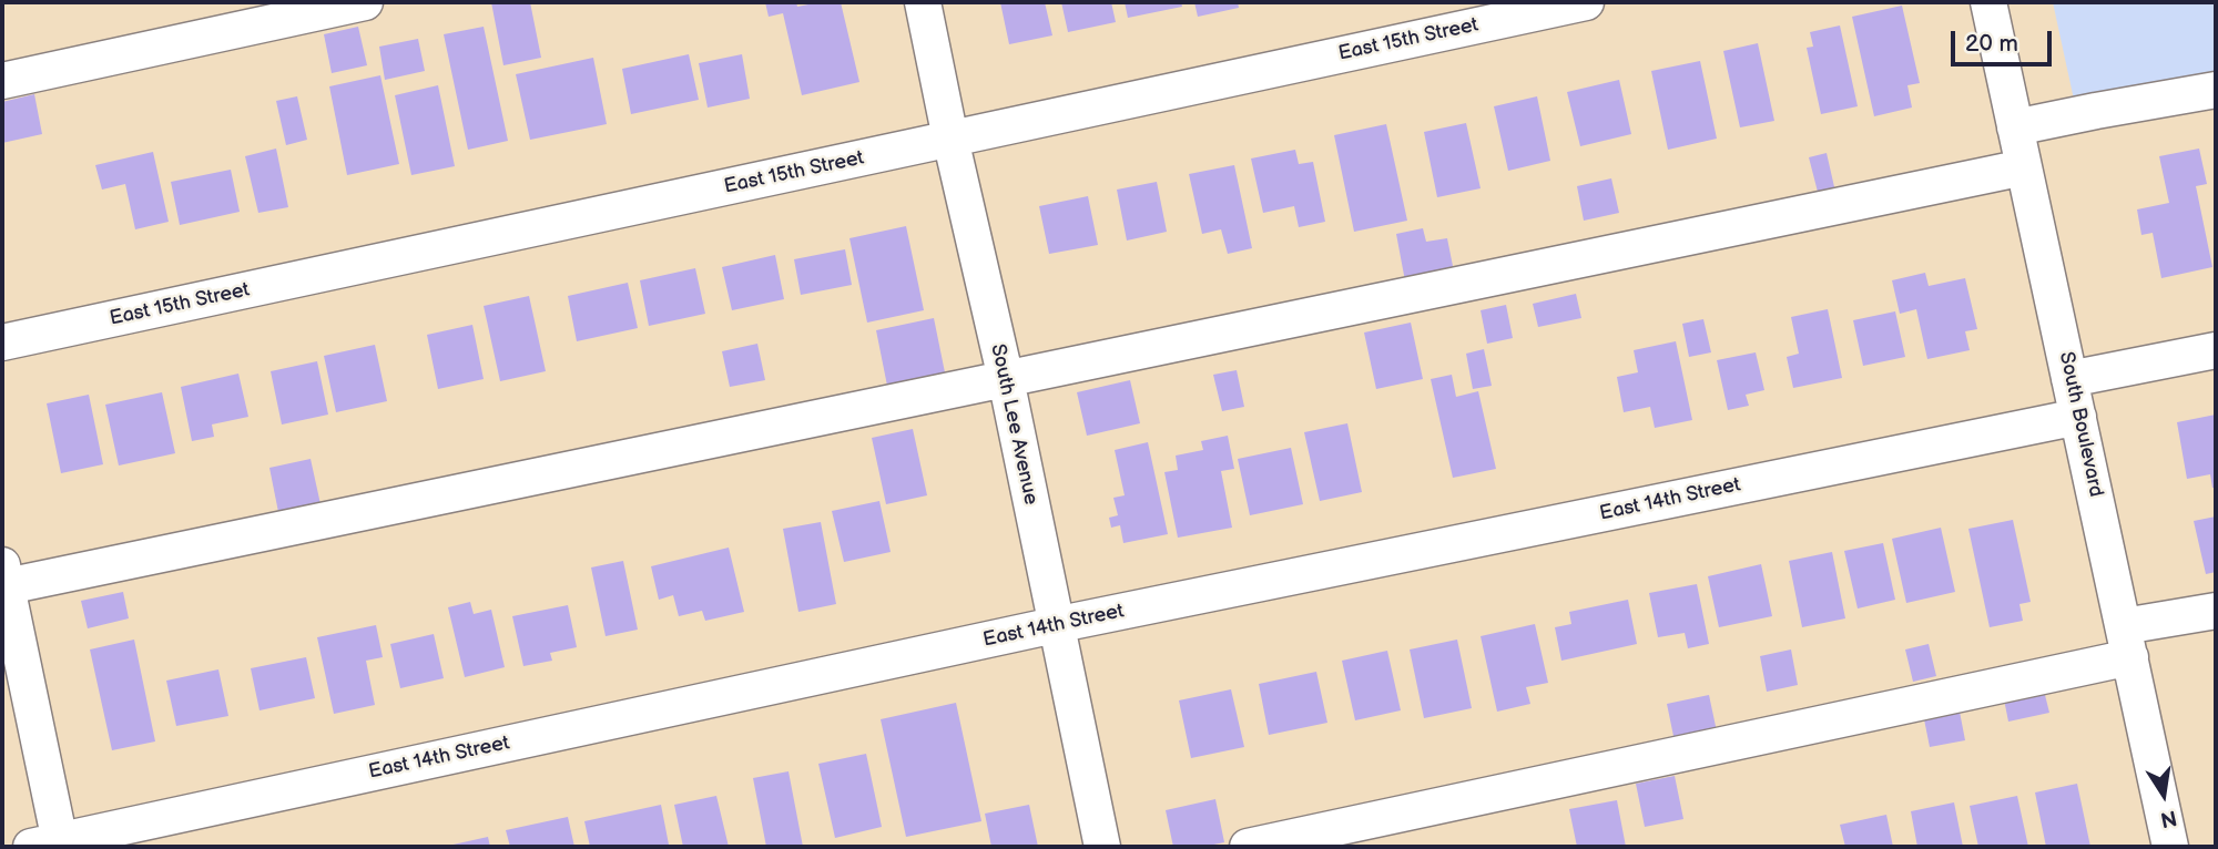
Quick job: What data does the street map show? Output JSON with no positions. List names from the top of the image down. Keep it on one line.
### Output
{"streets":{"street":["East 15th Street","South Lee Avenue","South Boulevard","East 14th Street"]},"crossings":[["East 15th Street","South Lee Avenue"],["South Lee Avenue","East 14th Street"],["South Boulevard","East 14th Street"]],"scale_bar":"20 m","north":"bottom"}
